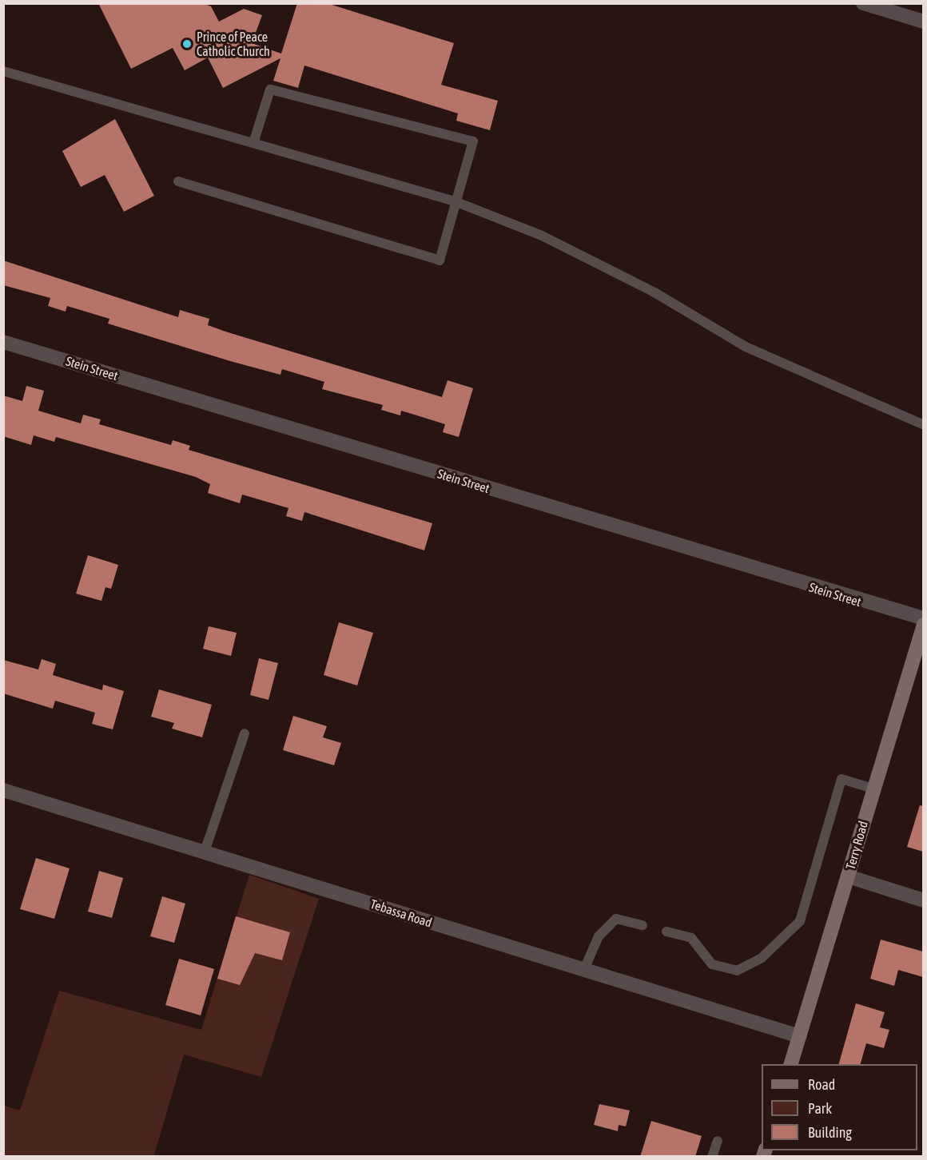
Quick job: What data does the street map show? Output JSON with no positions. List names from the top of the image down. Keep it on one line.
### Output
{"streets":{"street":["Stein Street","Terry Road","Tebassa Road"]},"crossings":[["Terry Road","Tebassa Road"]],"places":["Prince of Peace Catholic Church"],"legend":["Road","Park","Building"]}
